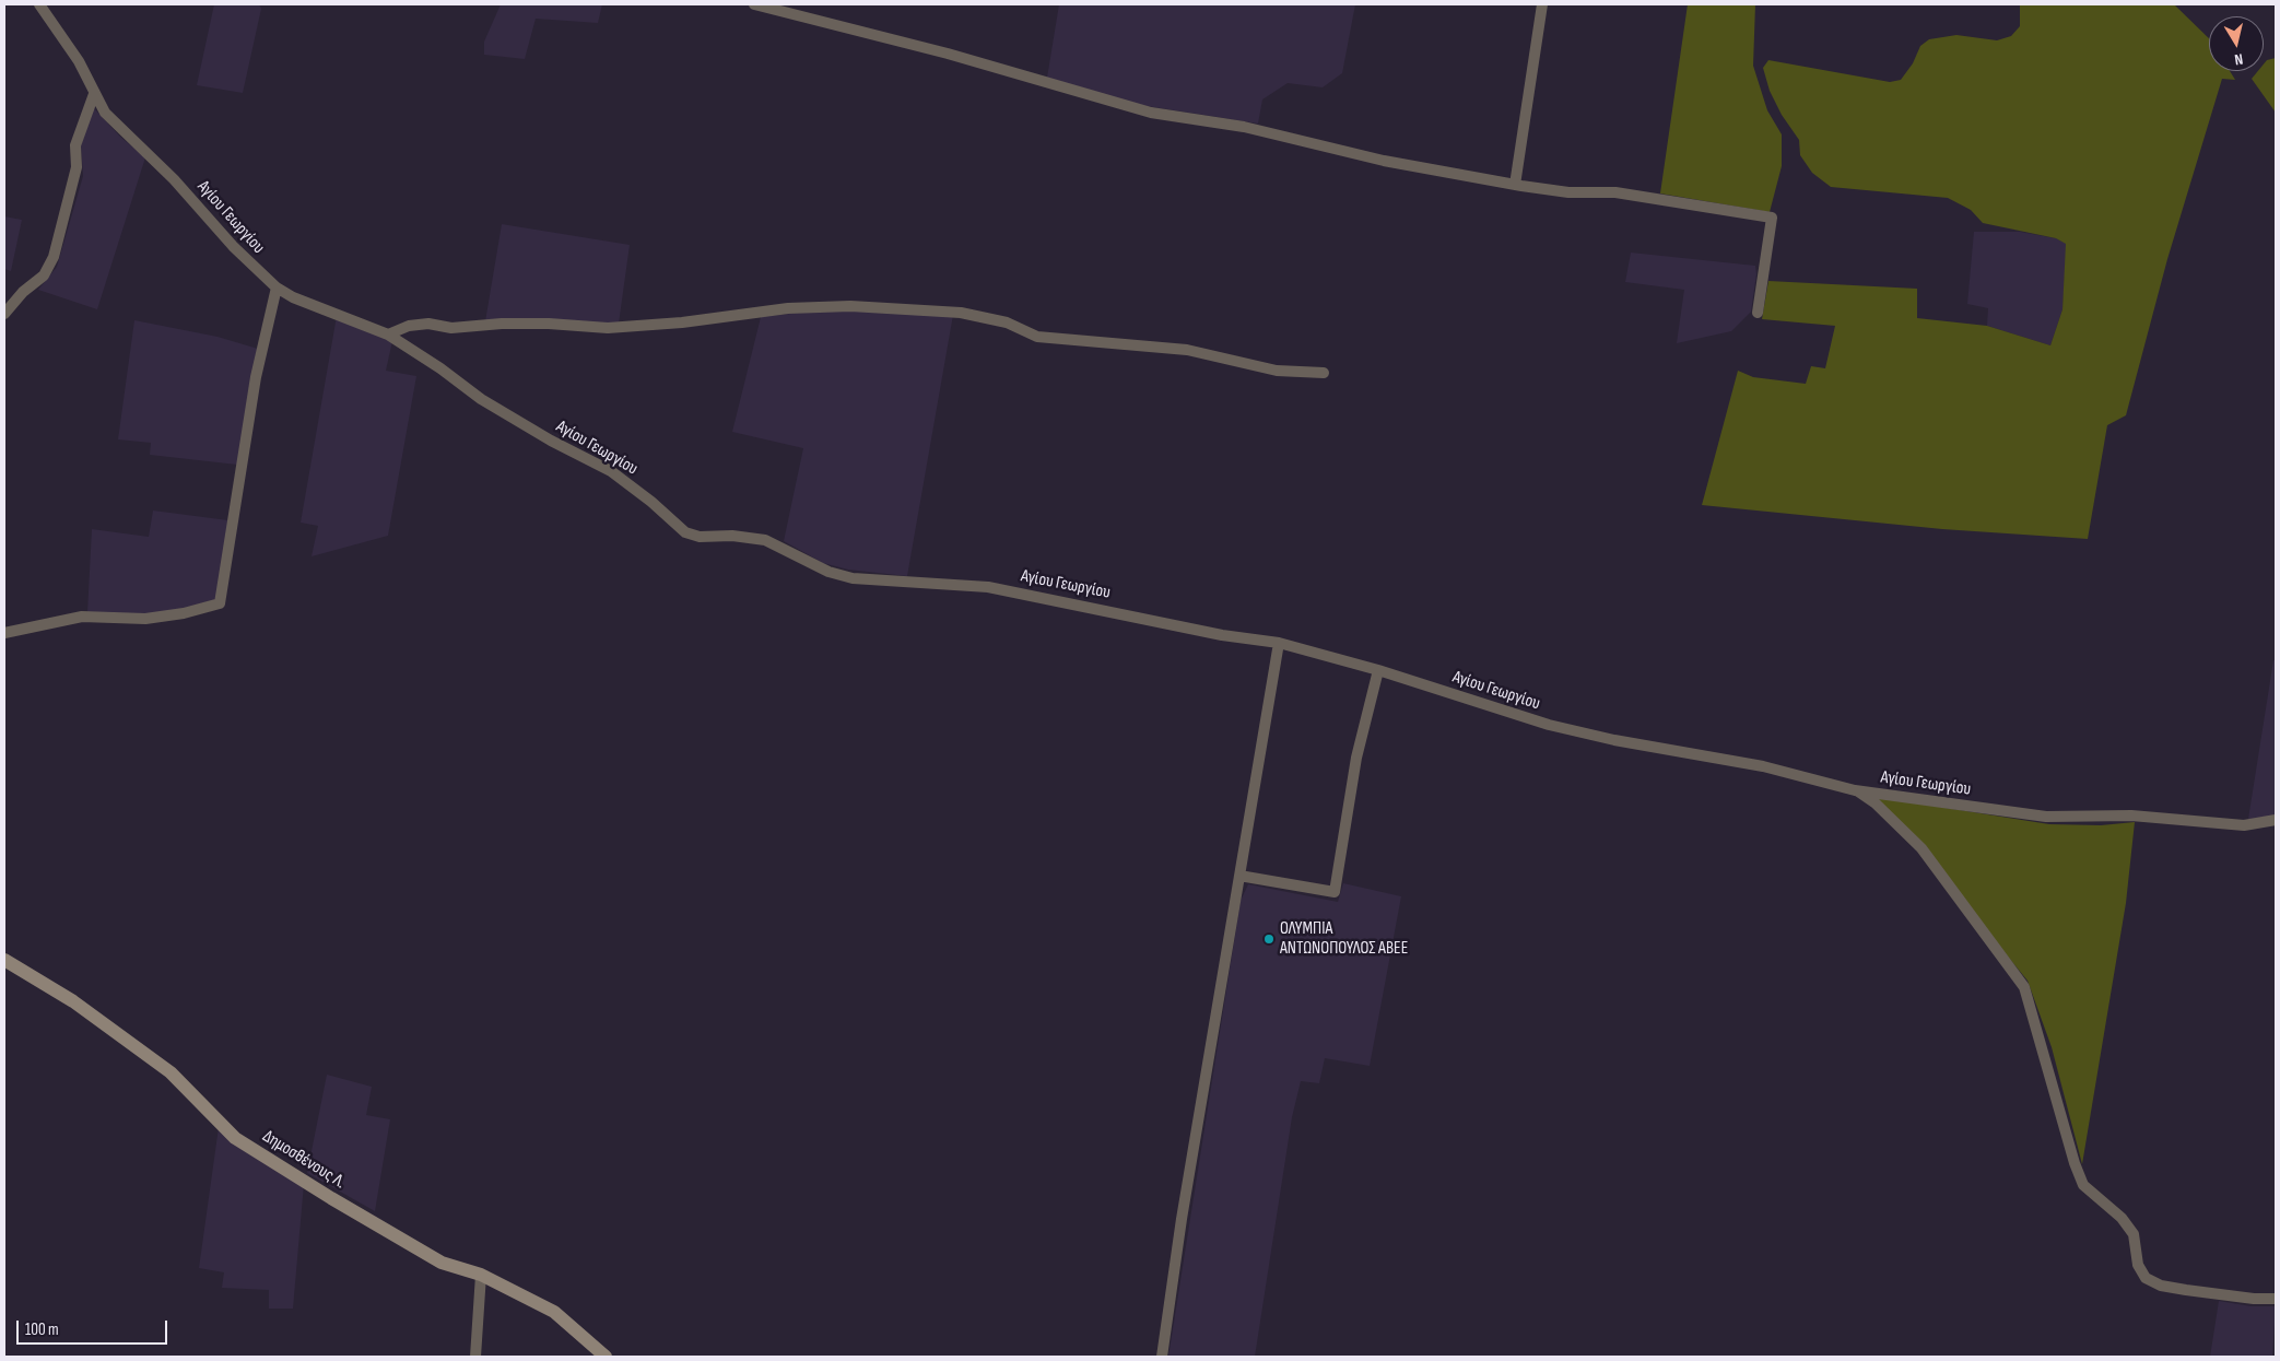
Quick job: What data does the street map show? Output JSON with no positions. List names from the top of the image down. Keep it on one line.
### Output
{"streets":{"street":["Αγίου Γεωργίου","Δημοσθένους Λ."]},"places":["ΟΛΥΜΠΙΑ ΑΝΤΩΝΟΠΟΥΛΟΣ ΑΒΕΕ"],"scale_bar":"100 m","north":"bottom"}
